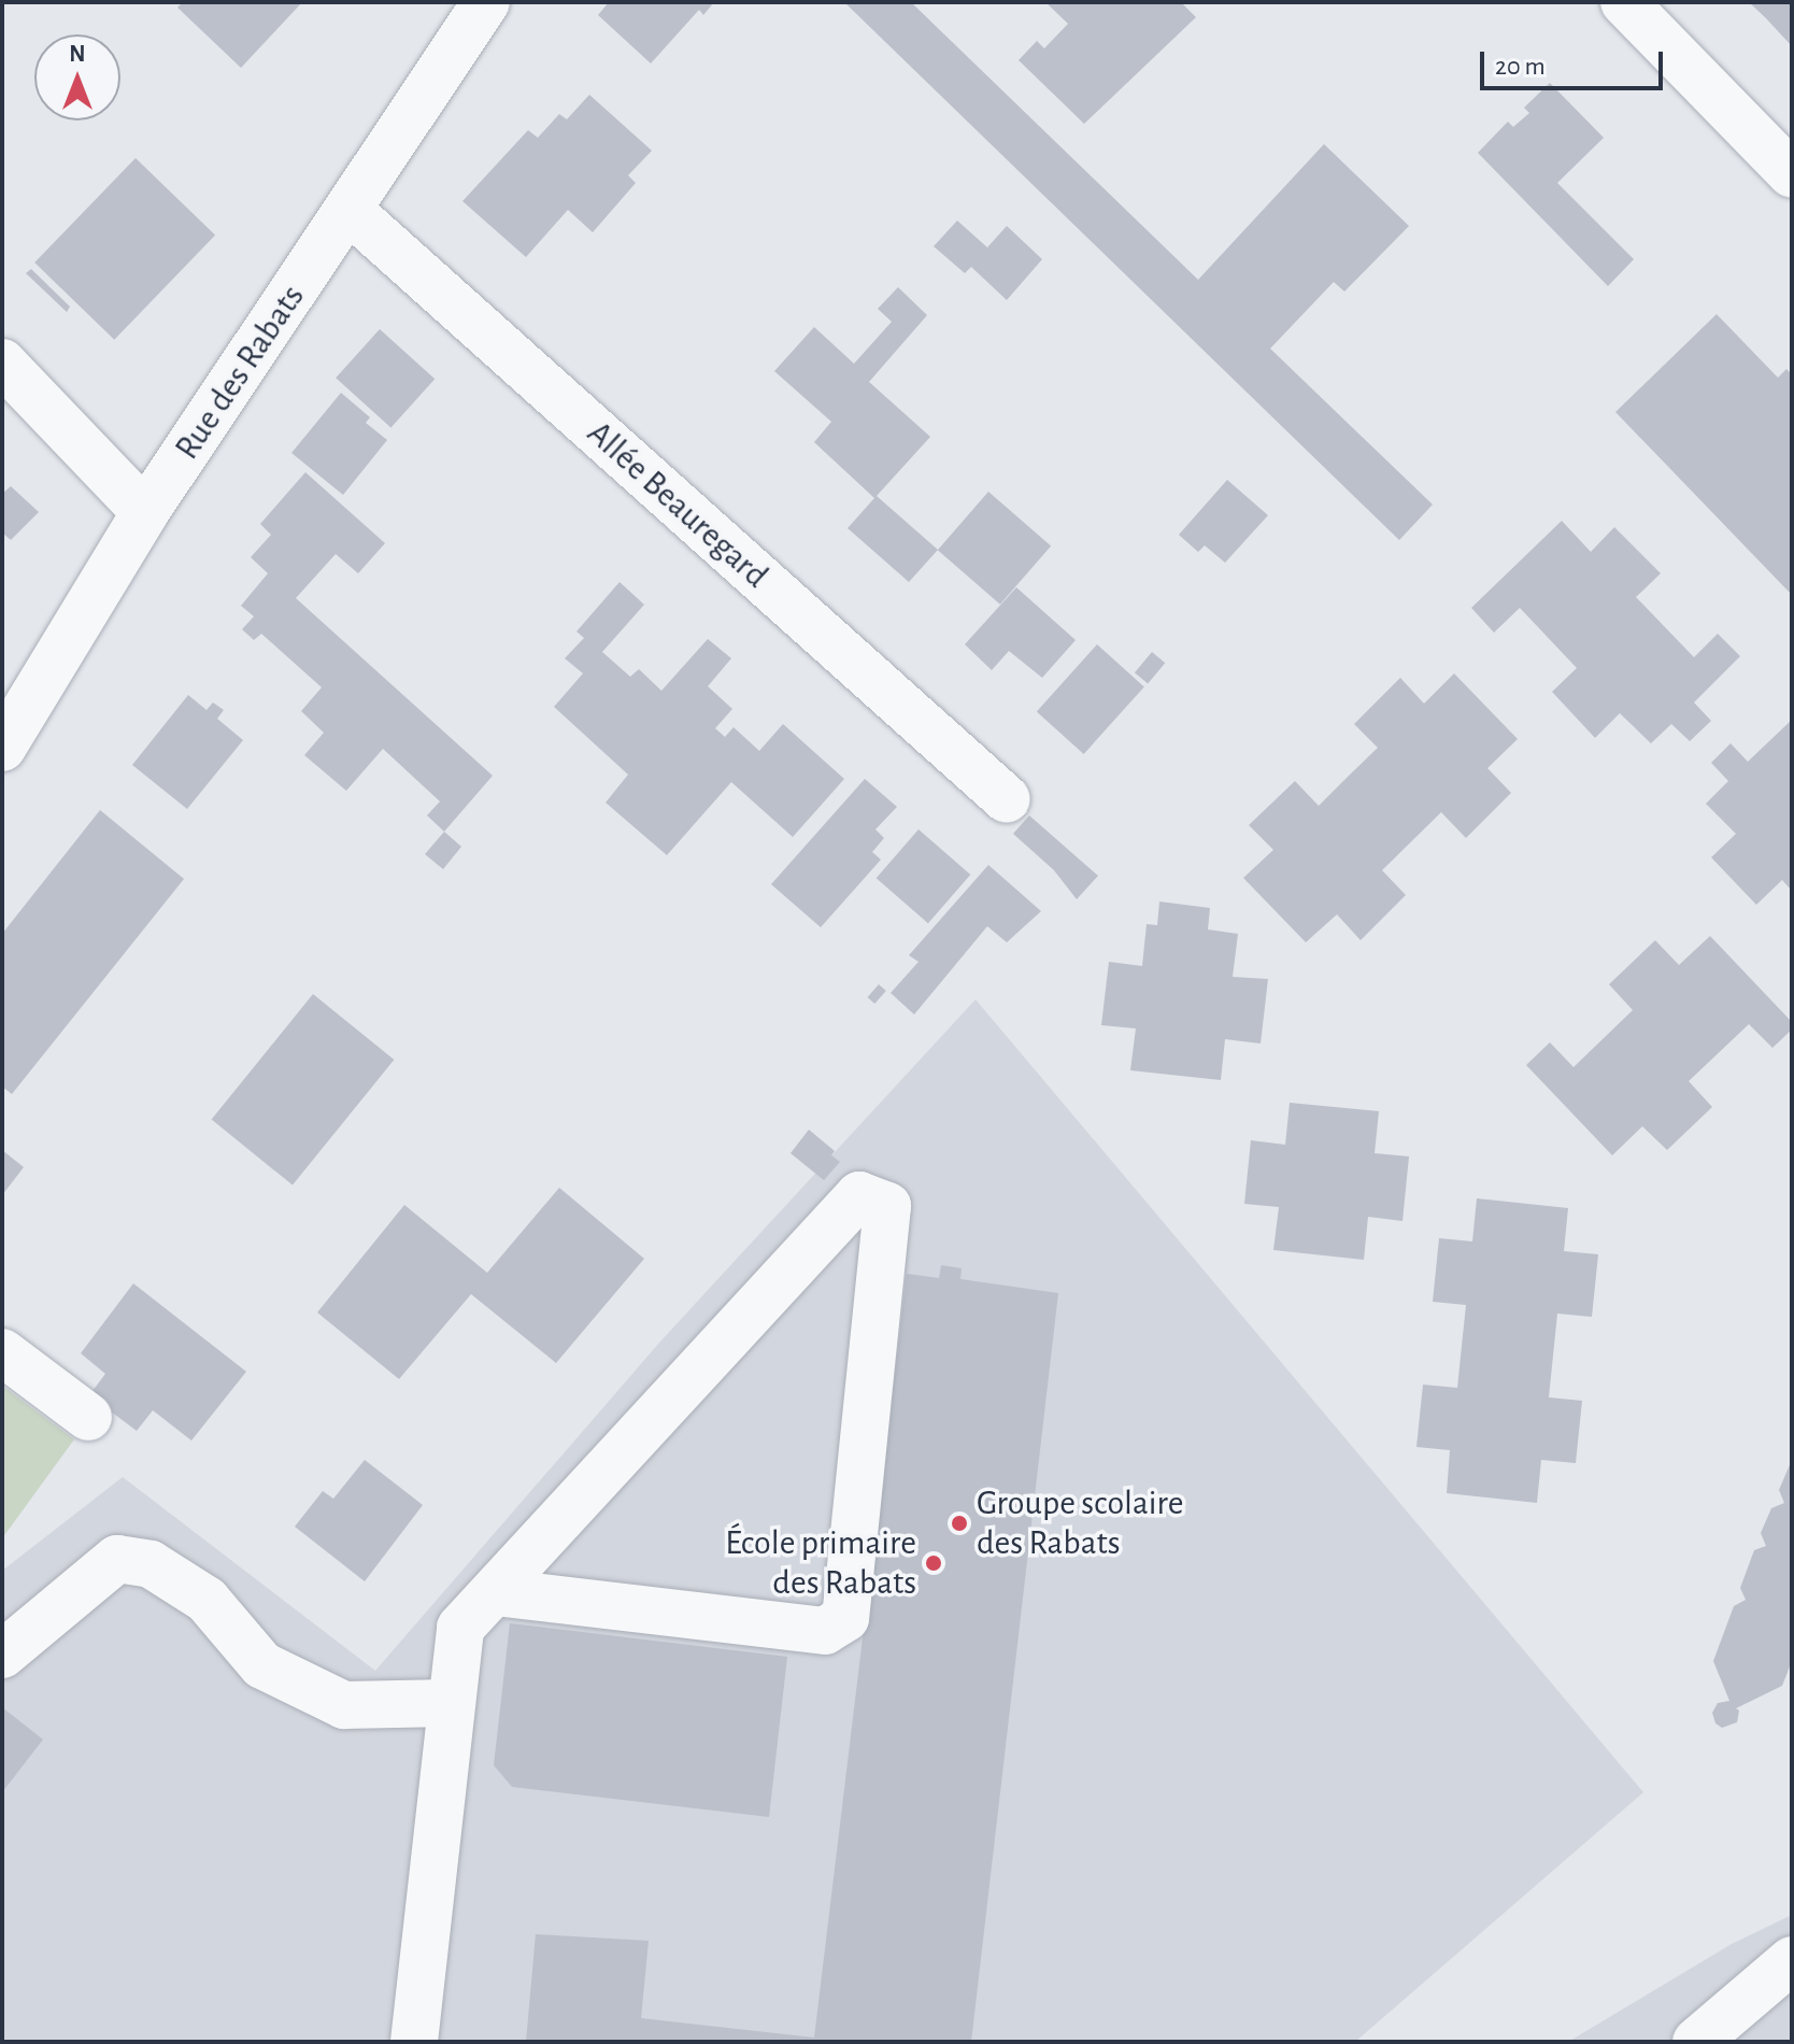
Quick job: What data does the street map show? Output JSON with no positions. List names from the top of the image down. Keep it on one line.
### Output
{"streets":{"street":["Rue des Rabats","Allée Beauregard"]},"crossings":[["Rue des Rabats","Allée Beauregard"]],"places":["Groupe scolaire des Rabats","École primaire des Rabats"],"scale_bar":"20 m","north":"top"}
